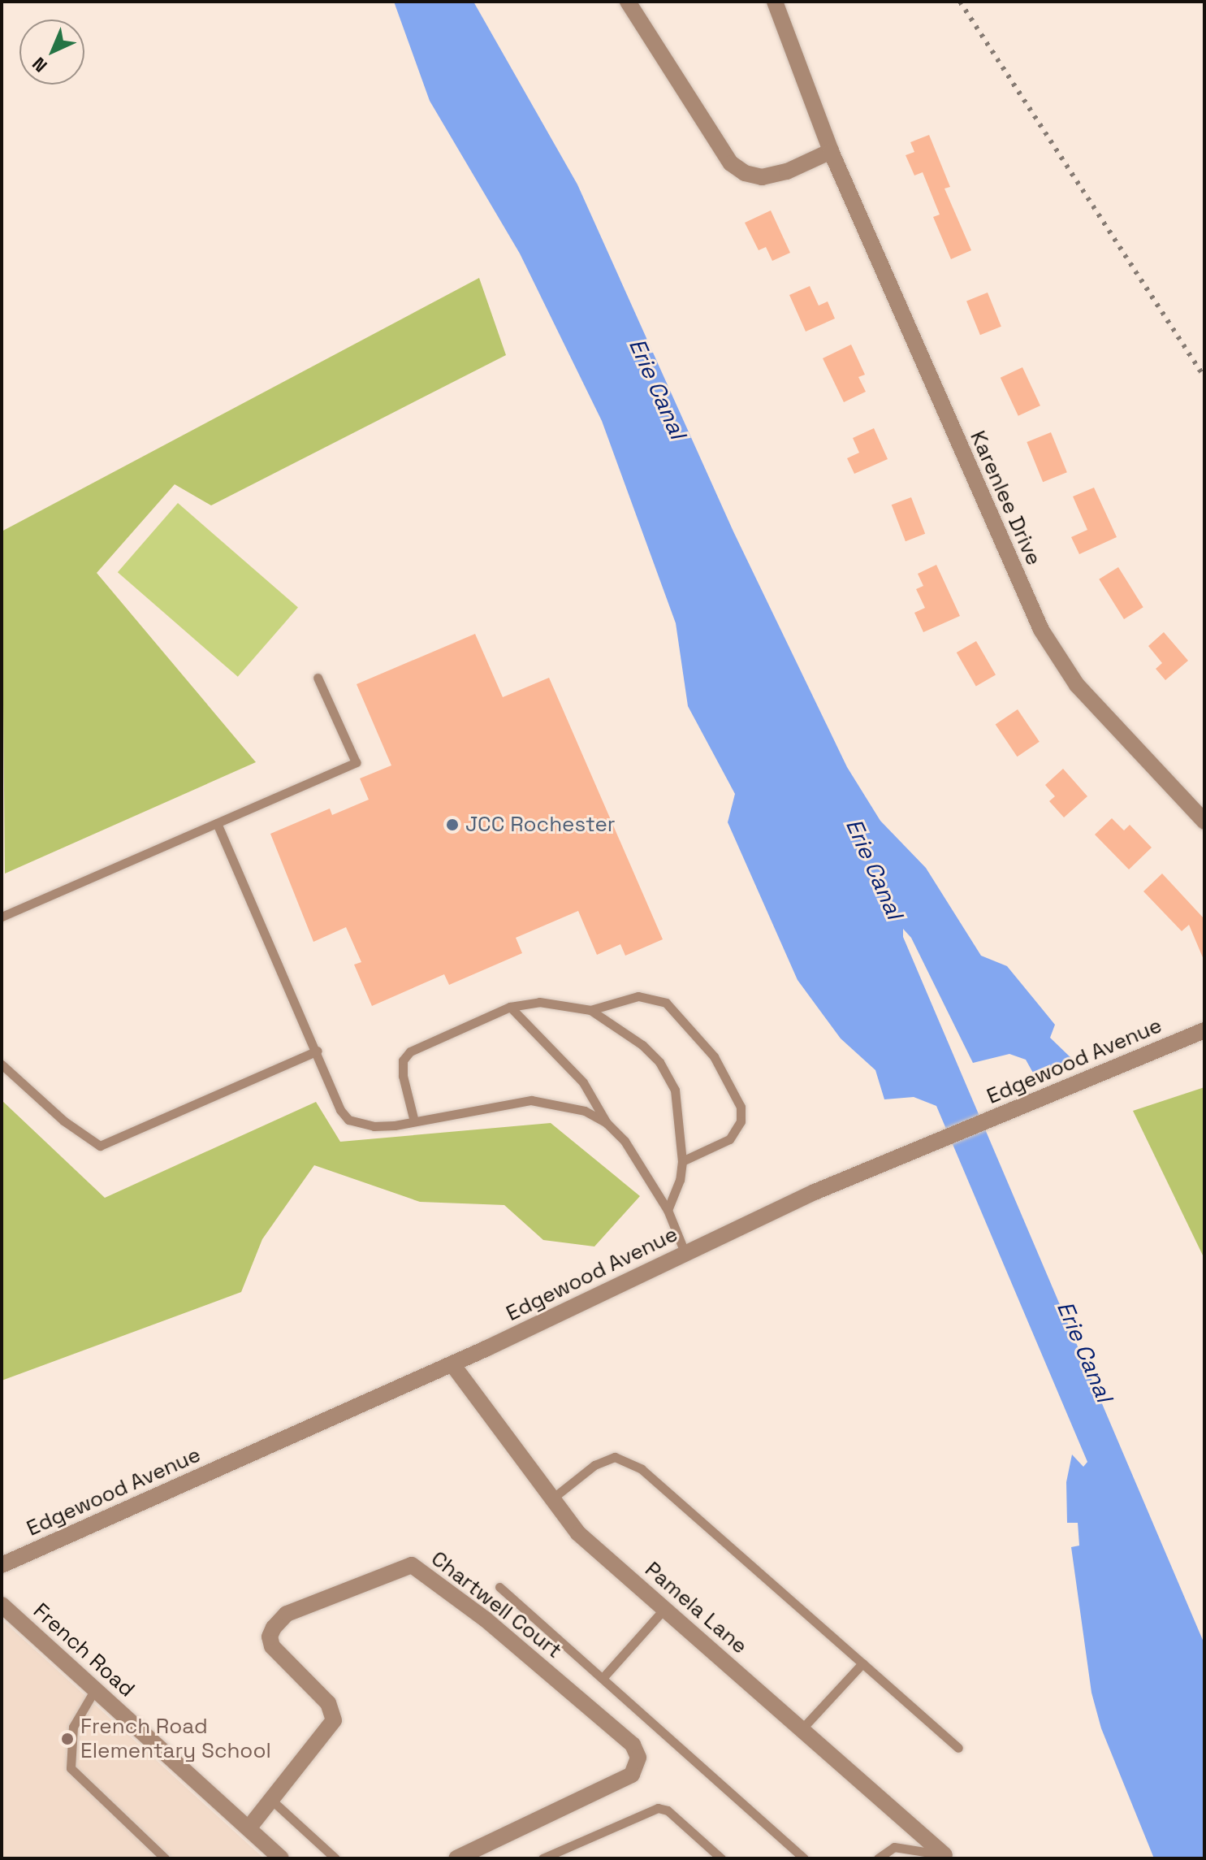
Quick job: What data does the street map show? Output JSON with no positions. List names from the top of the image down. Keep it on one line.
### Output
{"streets":{"street":["Karenlee Drive","Edgewood Avenue","Chartwell Court","Pamela Lane","French Road"]},"crossings":[["Edgewood Avenue","Pamela Lane"],["Chartwell Court","French Road"]],"water":["Erie Canal"],"places":["JCC Rochester","French Road Elementary School"],"north":"bottom left"}
